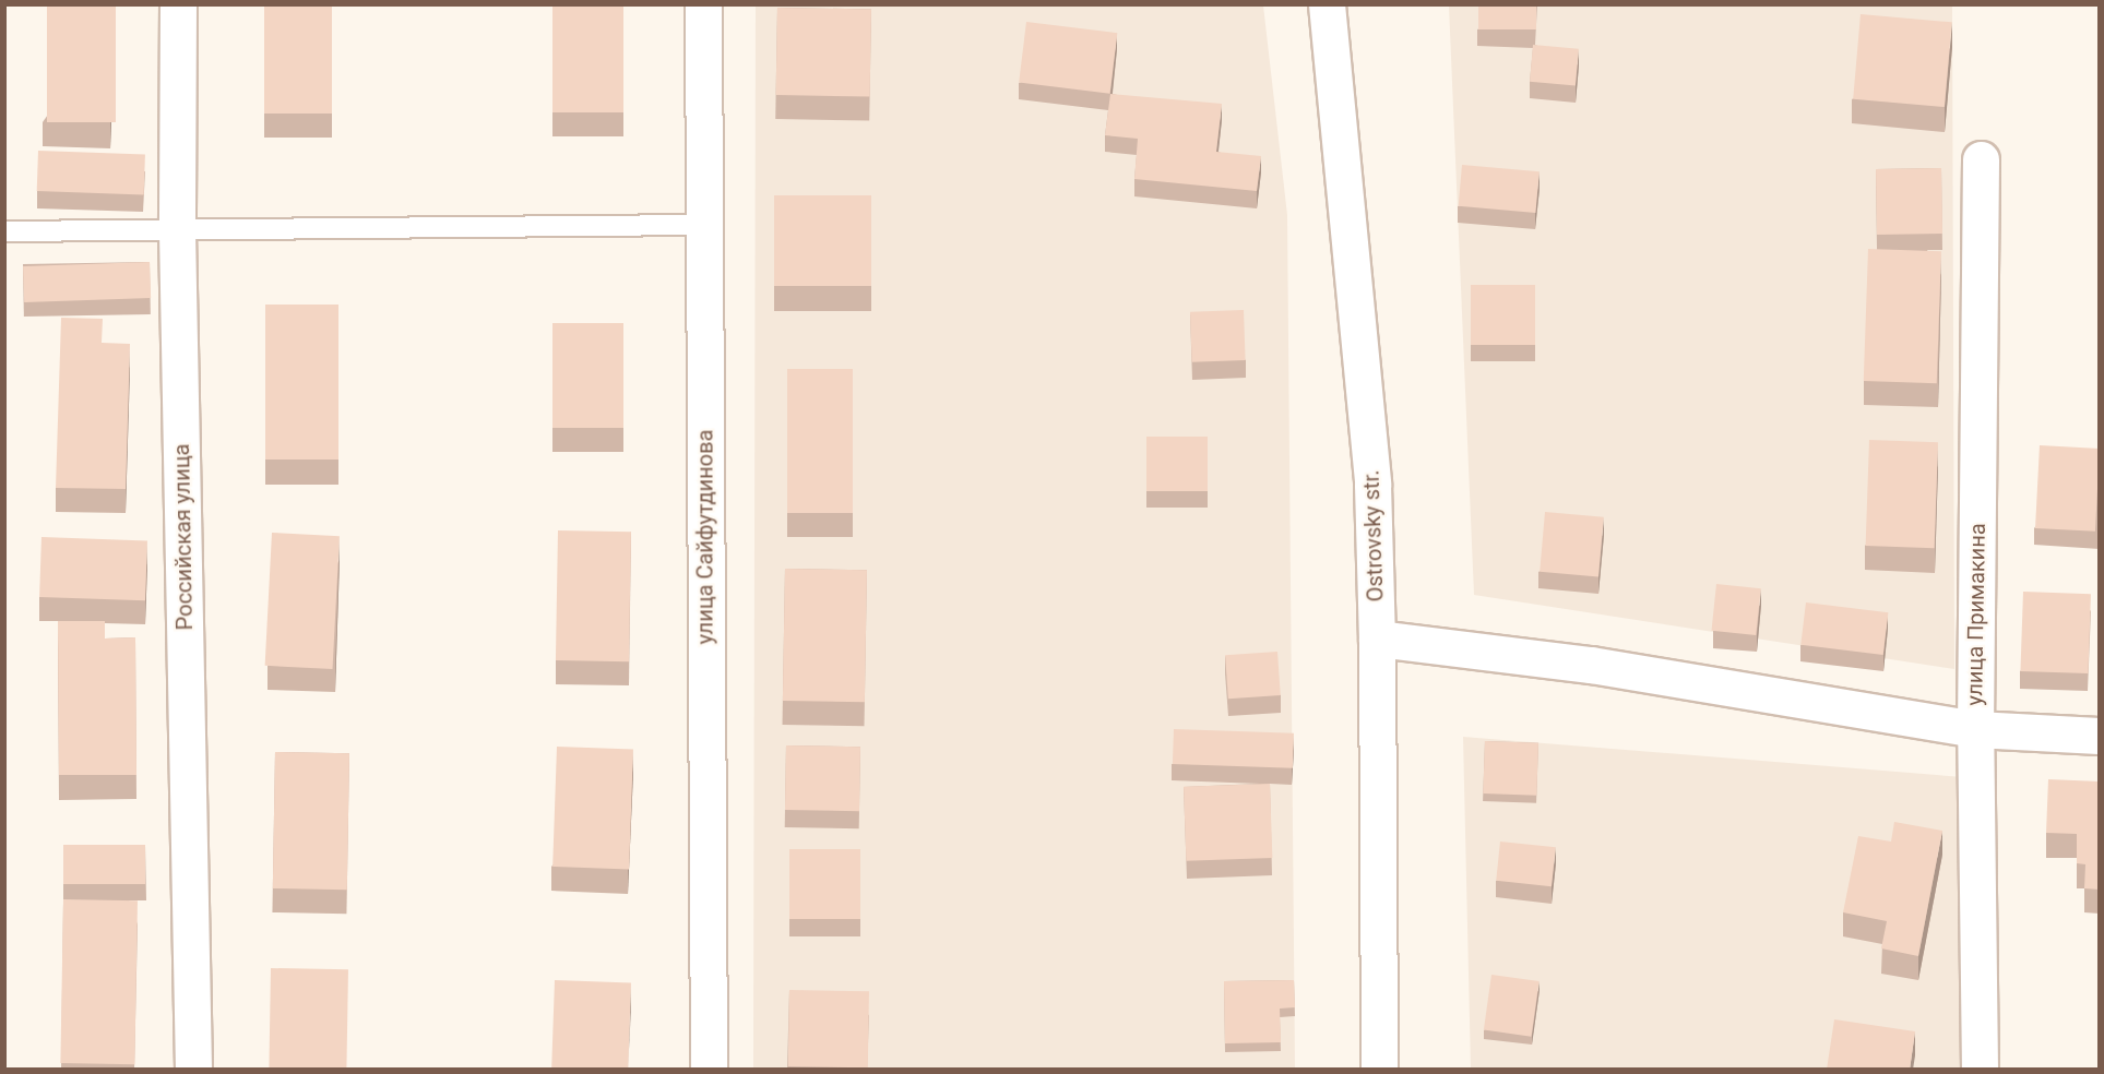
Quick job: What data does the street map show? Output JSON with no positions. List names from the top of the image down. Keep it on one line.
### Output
{"streets":{"street":["Ostrovsky str.","Российская улица","улица Сайфутдинова","улица Примакина"]}}
